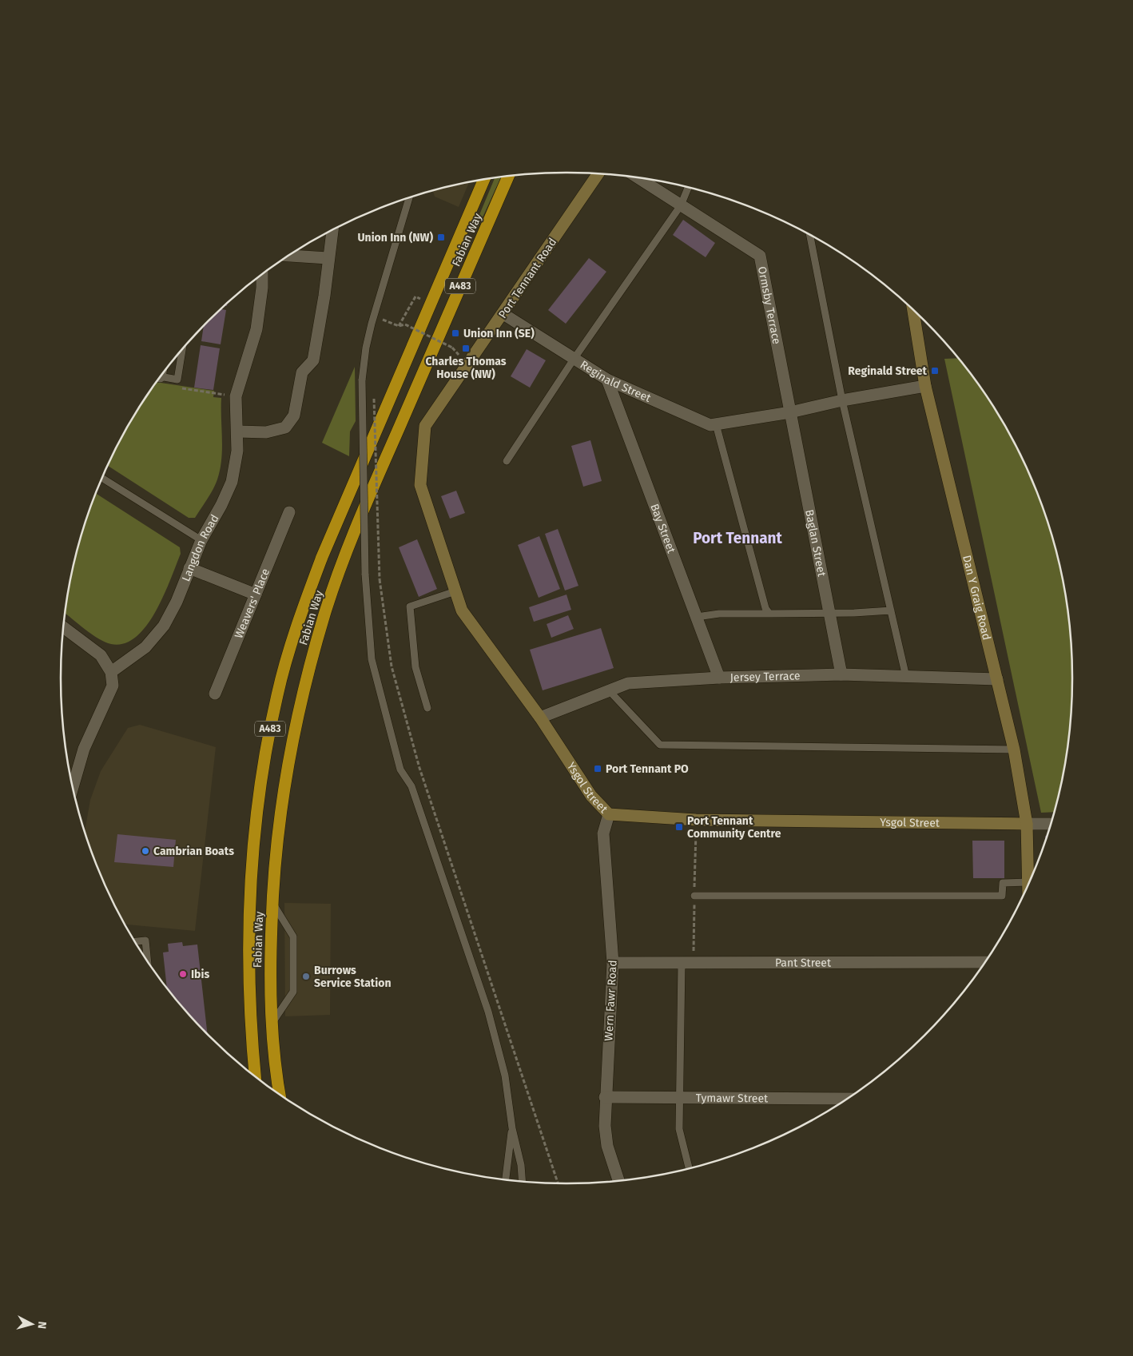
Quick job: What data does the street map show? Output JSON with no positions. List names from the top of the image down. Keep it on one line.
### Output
{"streets":{"highway":["Fabian Way","A483"],"street":["Port Tennant Road","Ormsby Terrace","Reginald Street","Bay Street","Baglan Street","Langdon Road","Dan Y Graig Road","Weavers' Place","Jersey Terrace","Ysgol Street","Pant Street","Wern Fawr Road","Tymawr Street"]},"crossings":[["Port Tennant Road","Reginald Street"],["Port Tennant Road","Ysgol Street"],["Ormsby Terrace","Reginald Street"],["Ormsby Terrace","Baglan Street"],["Reginald Street","Bay Street"],["Reginald Street","Baglan Street"],["Reginald Street","Dan Y Graig Road"],["Bay Street","Jersey Terrace"],["Baglan Street","Jersey Terrace"],["Dan Y Graig Road","Jersey Terrace"],["Dan Y Graig Road","Ysgol Street"],["Jersey Terrace","Ysgol Street"],["Ysgol Street","Wern Fawr Road"],["Pant Street","Wern Fawr Road"],["Wern Fawr Road","Tymawr Street"]],"districts":["Port Tennant"],"places":{"transit":["Union Inn (NW)","Union Inn (SE)","Charles Thomas House (NW)","Reginald Street","Port Tennant PO","Port Tennant Community Centre"],"other":["Cambrian Boats","Ibis","Burrows Service Station"]},"north":"right"}
